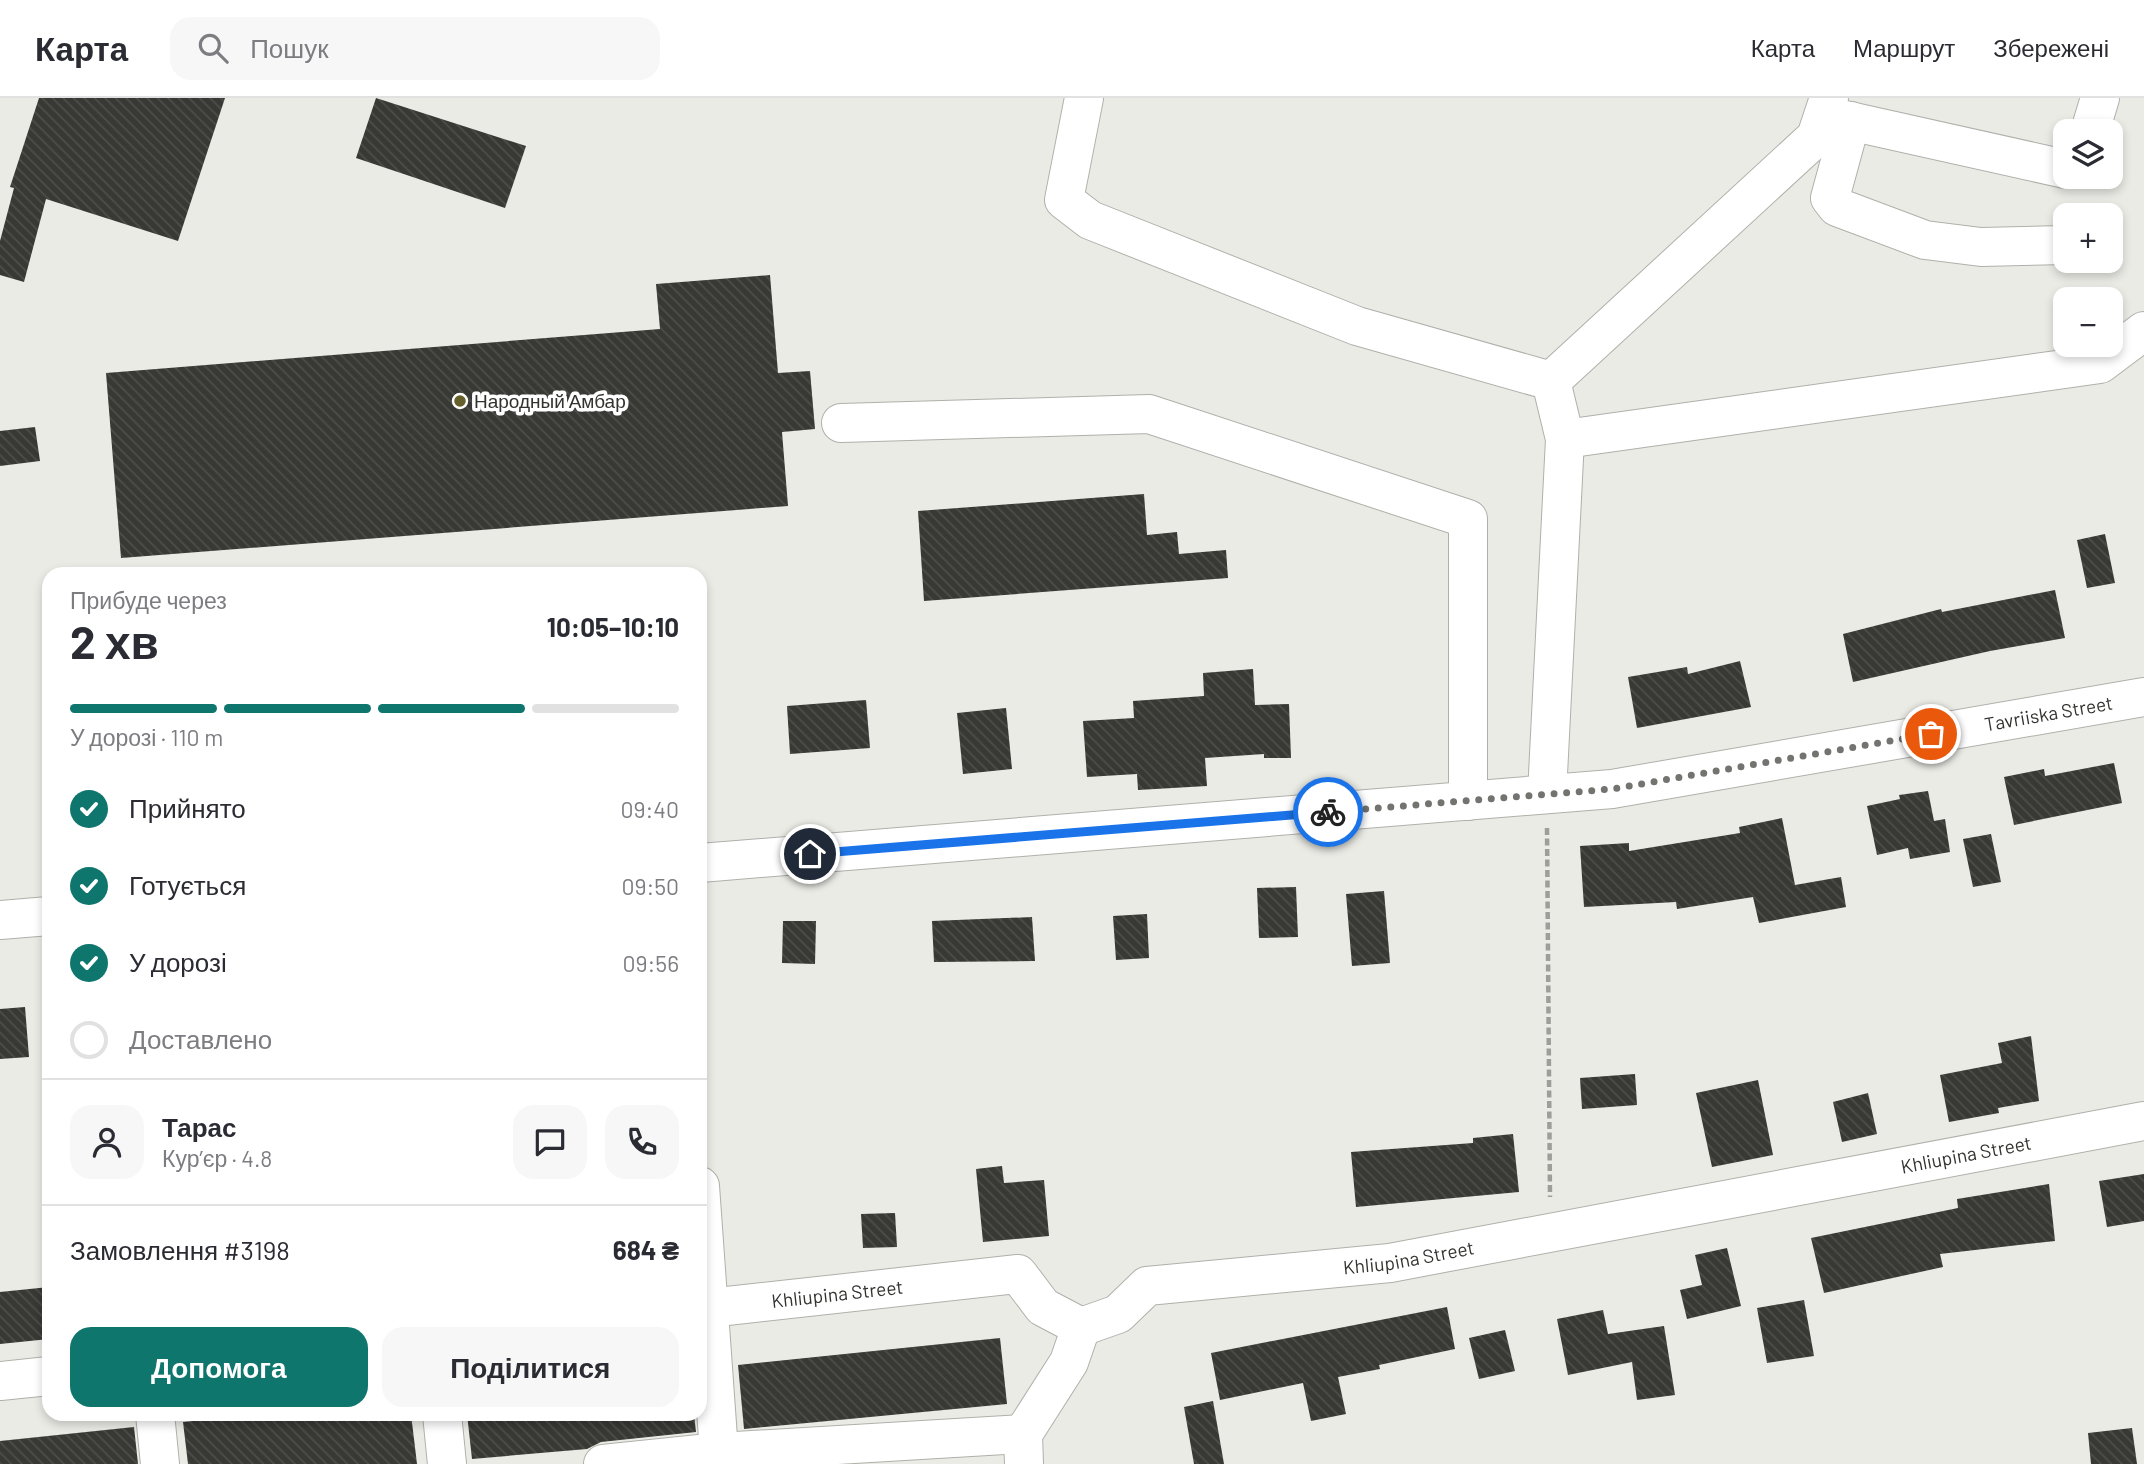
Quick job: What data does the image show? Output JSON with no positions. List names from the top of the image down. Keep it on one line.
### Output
{"streets":{"street":["Tavriiska Street","Khliupina Street"]},"places":["Народный Амбар"],"page":{"header":"Карта","search":"Пошук","nav":["Карта","Маршрут","Збережені"],"map_buttons":["+","−"],"heading":["2 хв","Прибуде через","10:05–10:10"],"panel":["Тарас","Кур’єр · 4.8","Замовлення #3198","684 ₴"],"bar":"У дорозі · 110 m","list":[["Прийнято","09:40"],["Готується","09:50"],["У дорозі","09:56"],"Доставлено"],"buttons":["Допомога","Поділитися"]}}
